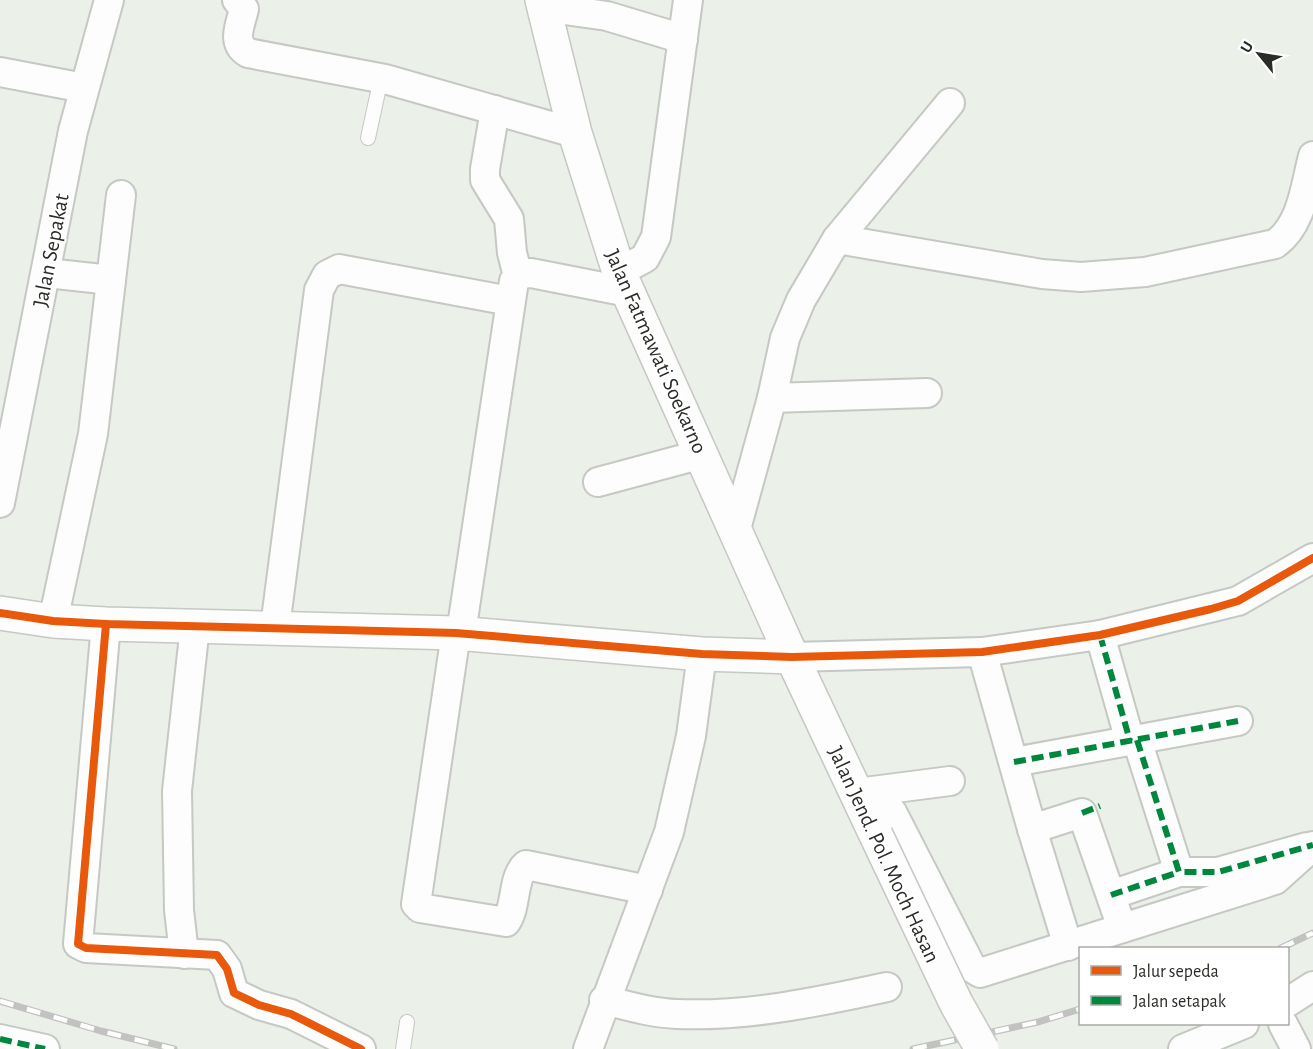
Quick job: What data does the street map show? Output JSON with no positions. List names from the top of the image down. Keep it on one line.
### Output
{"streets":{"main road":["Jalan Fatmawati Soekarno","Jalan Jend. Pol. Moch Hasan"],"street":["Jalan Sepakat"]},"crossings":[["Jalan Fatmawati Soekarno","Jalan Jend. Pol. Moch Hasan"]],"legend":["Jalur sepeda","Jalan setapak"],"north":"top left"}
